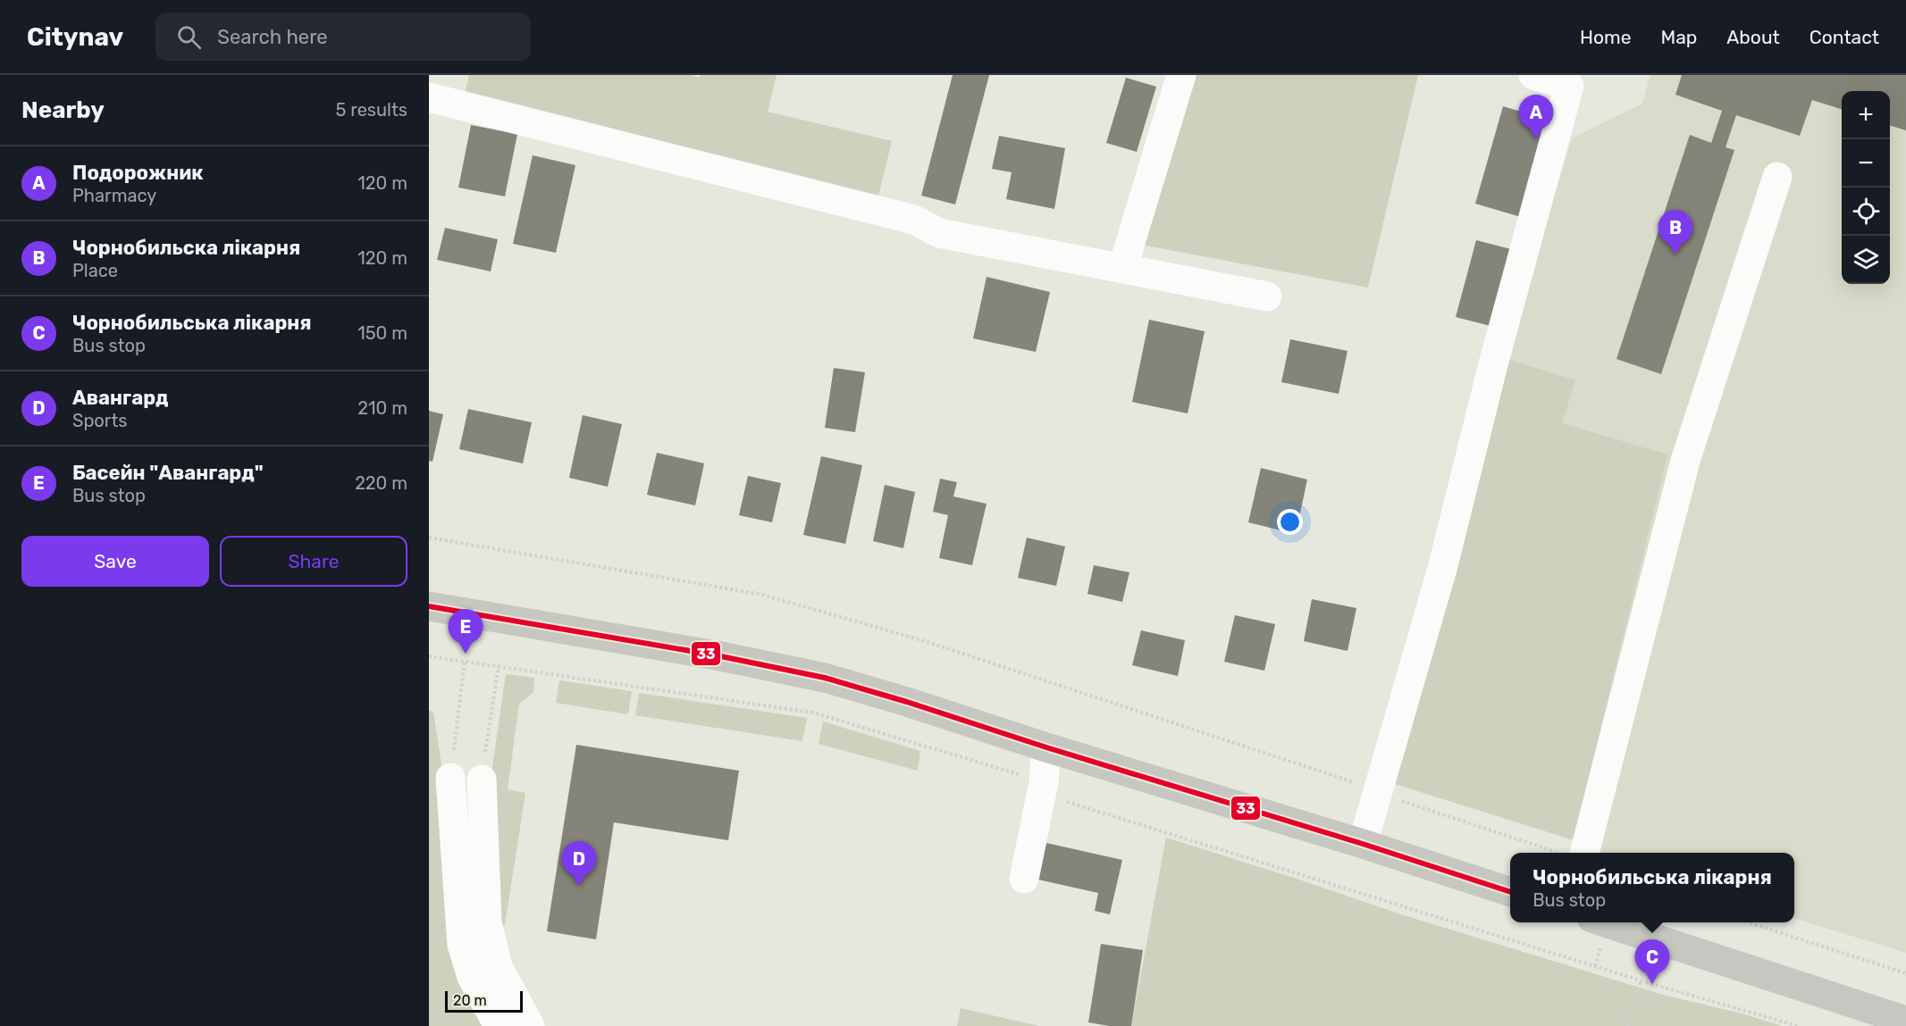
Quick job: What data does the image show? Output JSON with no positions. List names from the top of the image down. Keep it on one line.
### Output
{"lines":["transit line 33"],"scale_bar":"20 m","page":{"header":"Citynav","search":"Search here","nav":["Home","Map","About","Contact"],"heading":["Nearby","5 results"],"map_buttons":["+","−"],"pins":["A","B","E","D","C"],"list":[{"mark":"A","name":"Подорожник","note":"Pharmacy","value":"120 m"},{"mark":"B","name":"Чорнобильска лікарня","note":"Place","value":"120 m"},{"mark":"C","name":"Чорнобильська лікарня","note":"Bus stop","value":"150 m"},{"mark":"D","name":"Авангард","note":"Sports","value":"210 m"},{"mark":"E","name":"Басейн \"Авангард\"","note":"Bus stop","value":"220 m"}],"buttons":["Save","Share"],"popup":["Чорнобильська лікарня","Bus stop"],"scale":"20 m"}}
